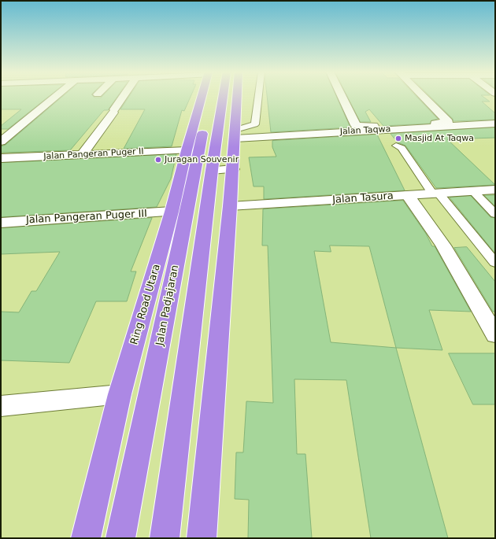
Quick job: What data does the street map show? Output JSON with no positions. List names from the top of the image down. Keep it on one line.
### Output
{"streets":{"highway":["Ring Road Utara","Jalan Padjajaran"],"street":["Jalan Taqwa","Jalan Pangeran Puger II","Jalan Tasura","Jalan Pangeran Puger III"]},"crossings":[["Jalan Pangeran Puger II","Ring Road Utara"],["Jalan Pangeran Puger III","Ring Road Utara"]],"places":["Masjid At Taqwa","Juragan Souvenir"]}
